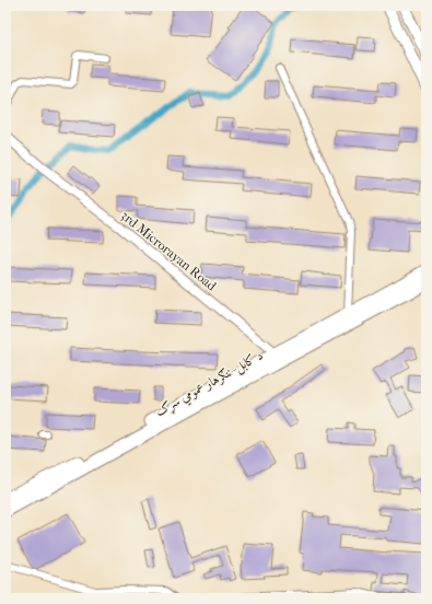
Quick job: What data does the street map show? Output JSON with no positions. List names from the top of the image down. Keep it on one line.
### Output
{"streets":{"highway":["د کابل–ننګرهار عمومي سړک"],"street":["3rd Microrayan Road"]},"crossings":[["3rd Microrayan Road","د کابل–ننګرهار عمومي سړک"]]}
